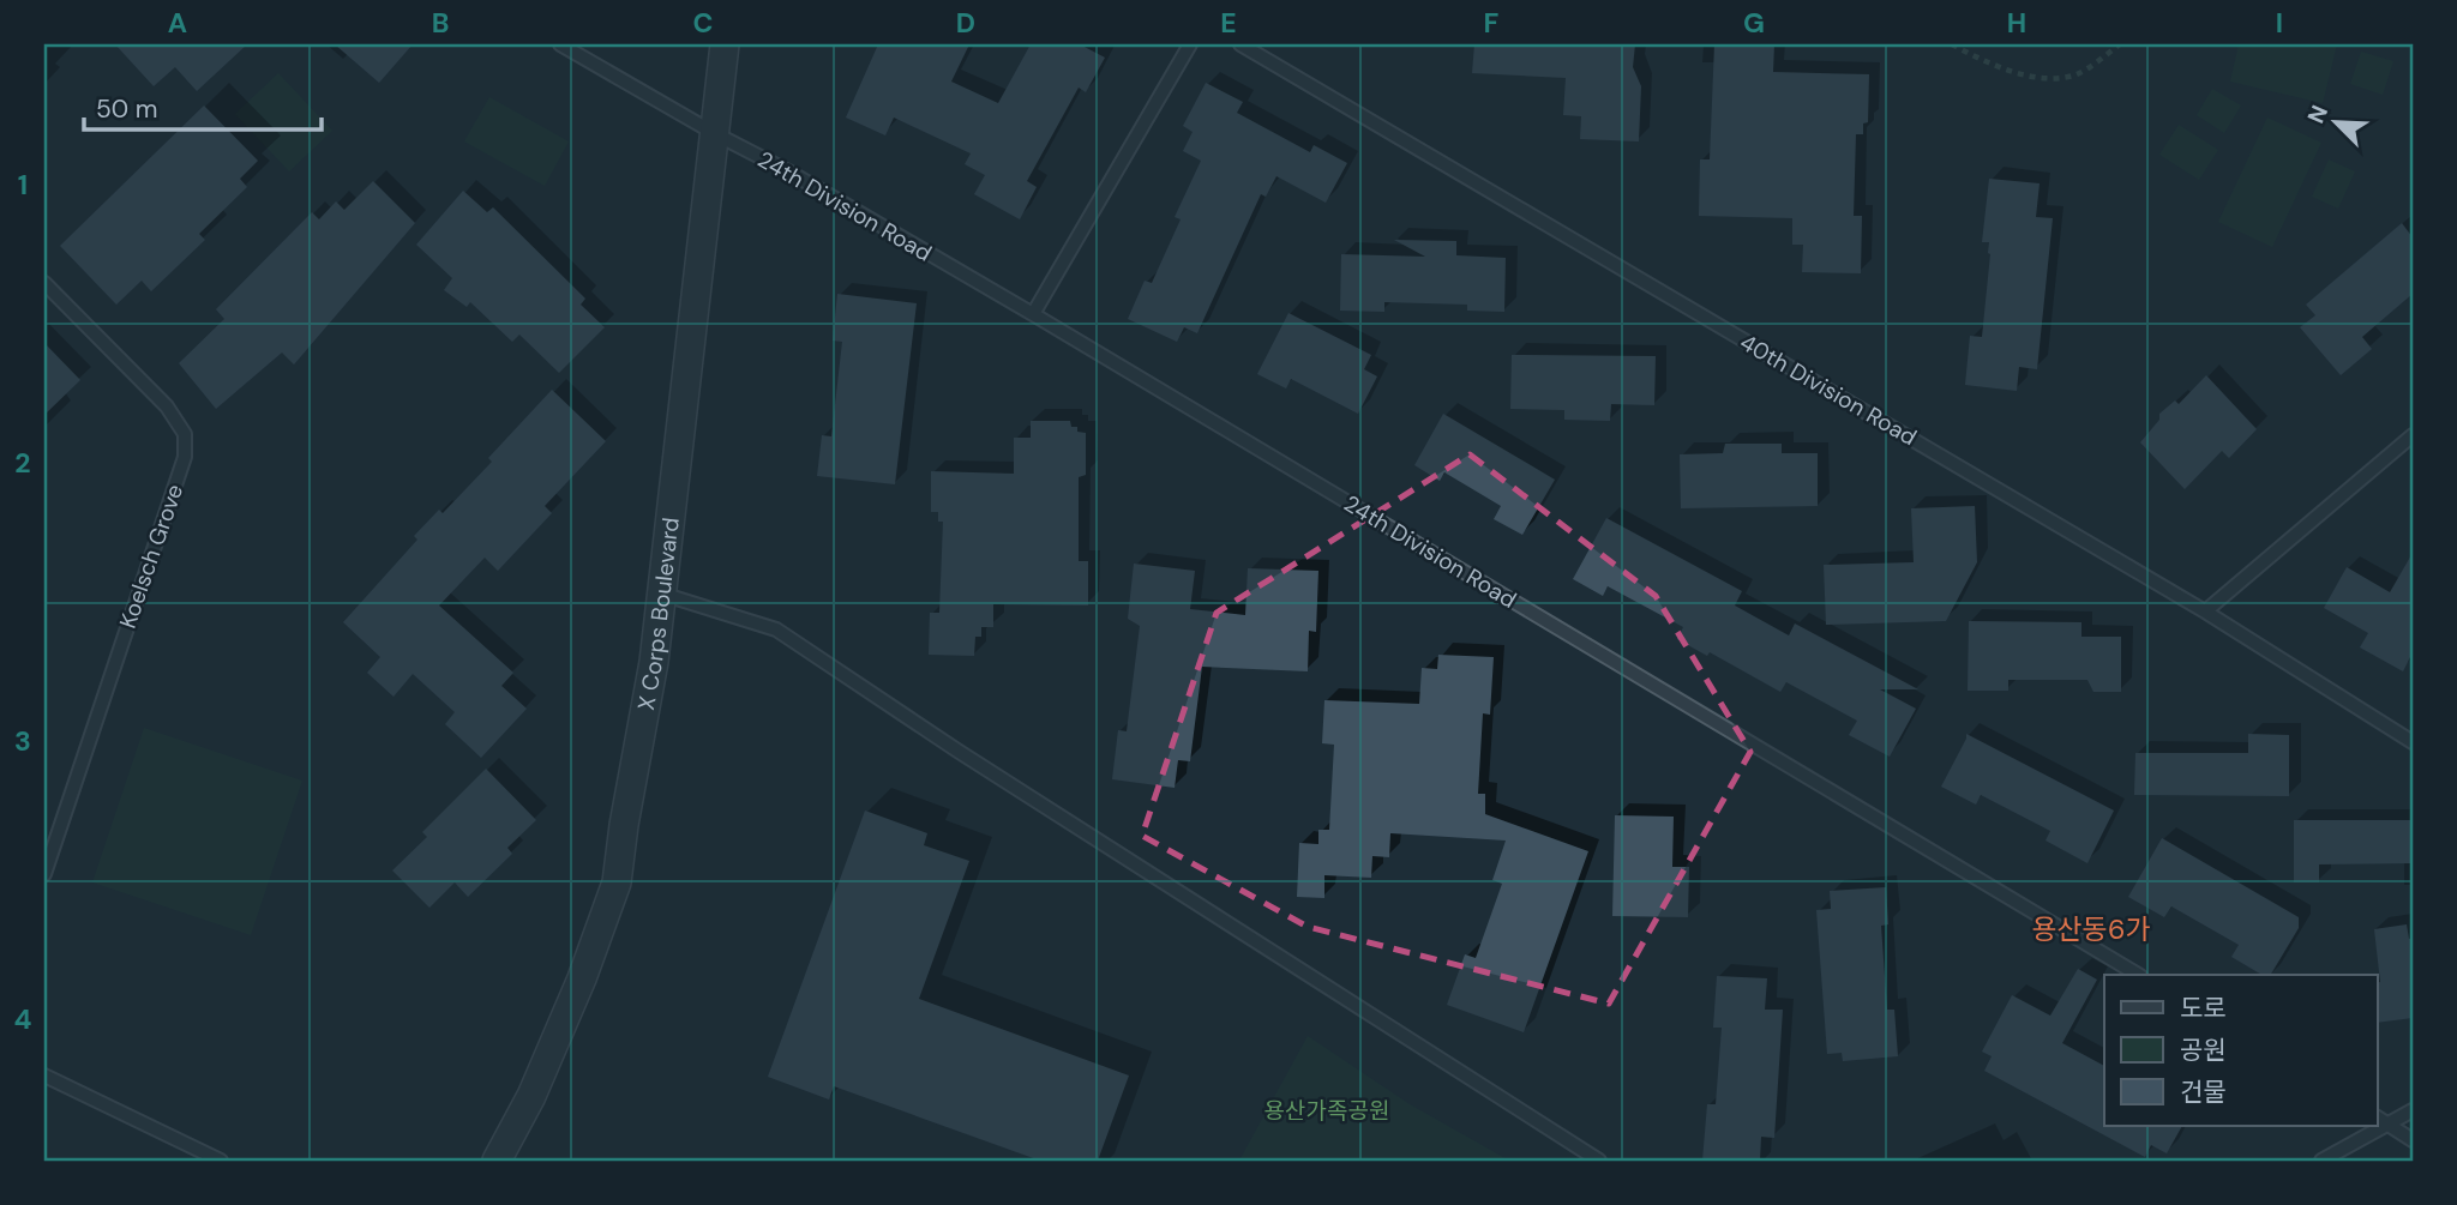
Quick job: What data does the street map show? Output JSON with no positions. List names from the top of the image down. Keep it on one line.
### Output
{"streets":{"street":["X Corps Boulevard"],"lane":["24th Division Road","40th Division Road","Koelsch Grove"]},"crossings":[["24th Division Road","X Corps Boulevard"]],"districts":["용산동6가"],"parks":["용산가족공원"],"legend":["도로","공원","건물"],"scale_bar":"50 m","north":"top left","grid":{"columns":["A","B","C","D","E","F","G","H","I"],"rows":["1","2","3","4"]}}
